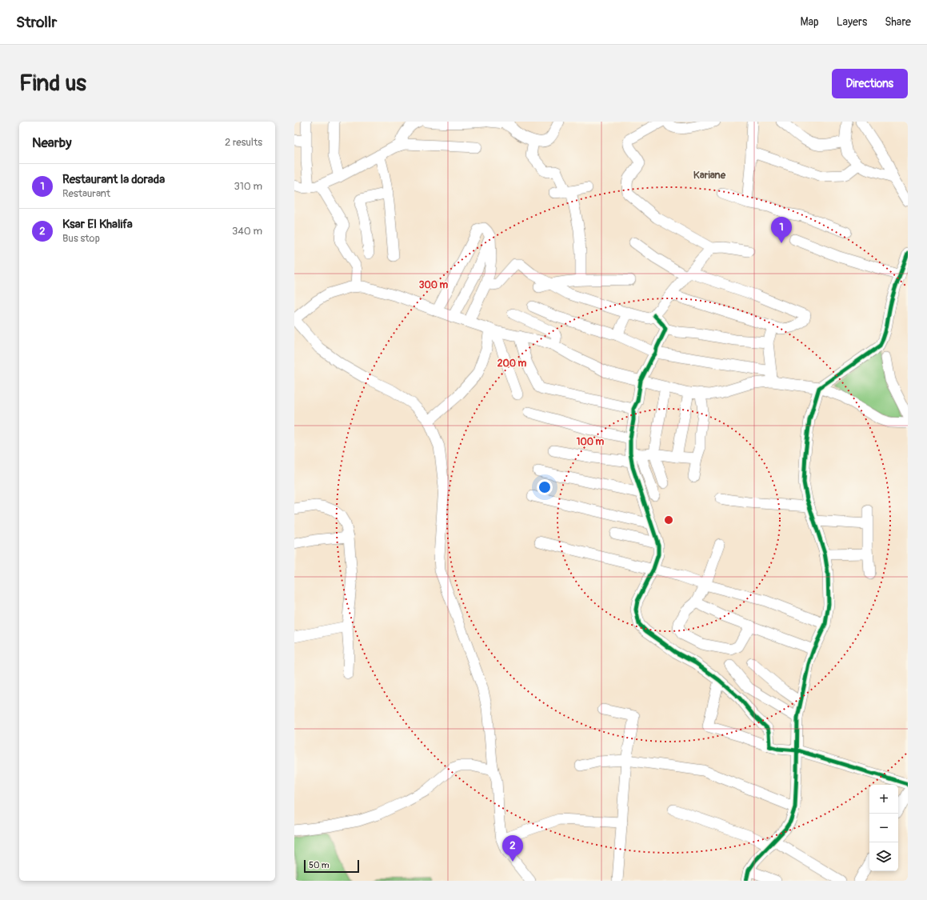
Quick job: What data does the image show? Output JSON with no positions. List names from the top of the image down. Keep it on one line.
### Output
{"districts":["Kariane"],"scale_bar":"50 m","page":{"header":"Strollr","nav":["Map","Layers","Share"],"buttons":"Directions","title":"Find us","heading":["Nearby","2 results"],"list":[{"mark":"1","name":"Restaurant la dorada","note":"Restaurant","value":"310 m"},{"mark":"2","name":"Ksar El Khalifa","note":"Bus stop","value":"340 m"}],"pins":["1","2"],"map_buttons":["+","−"],"scale":"50 m"},"rings":["300 m","200 m","100 m"]}
